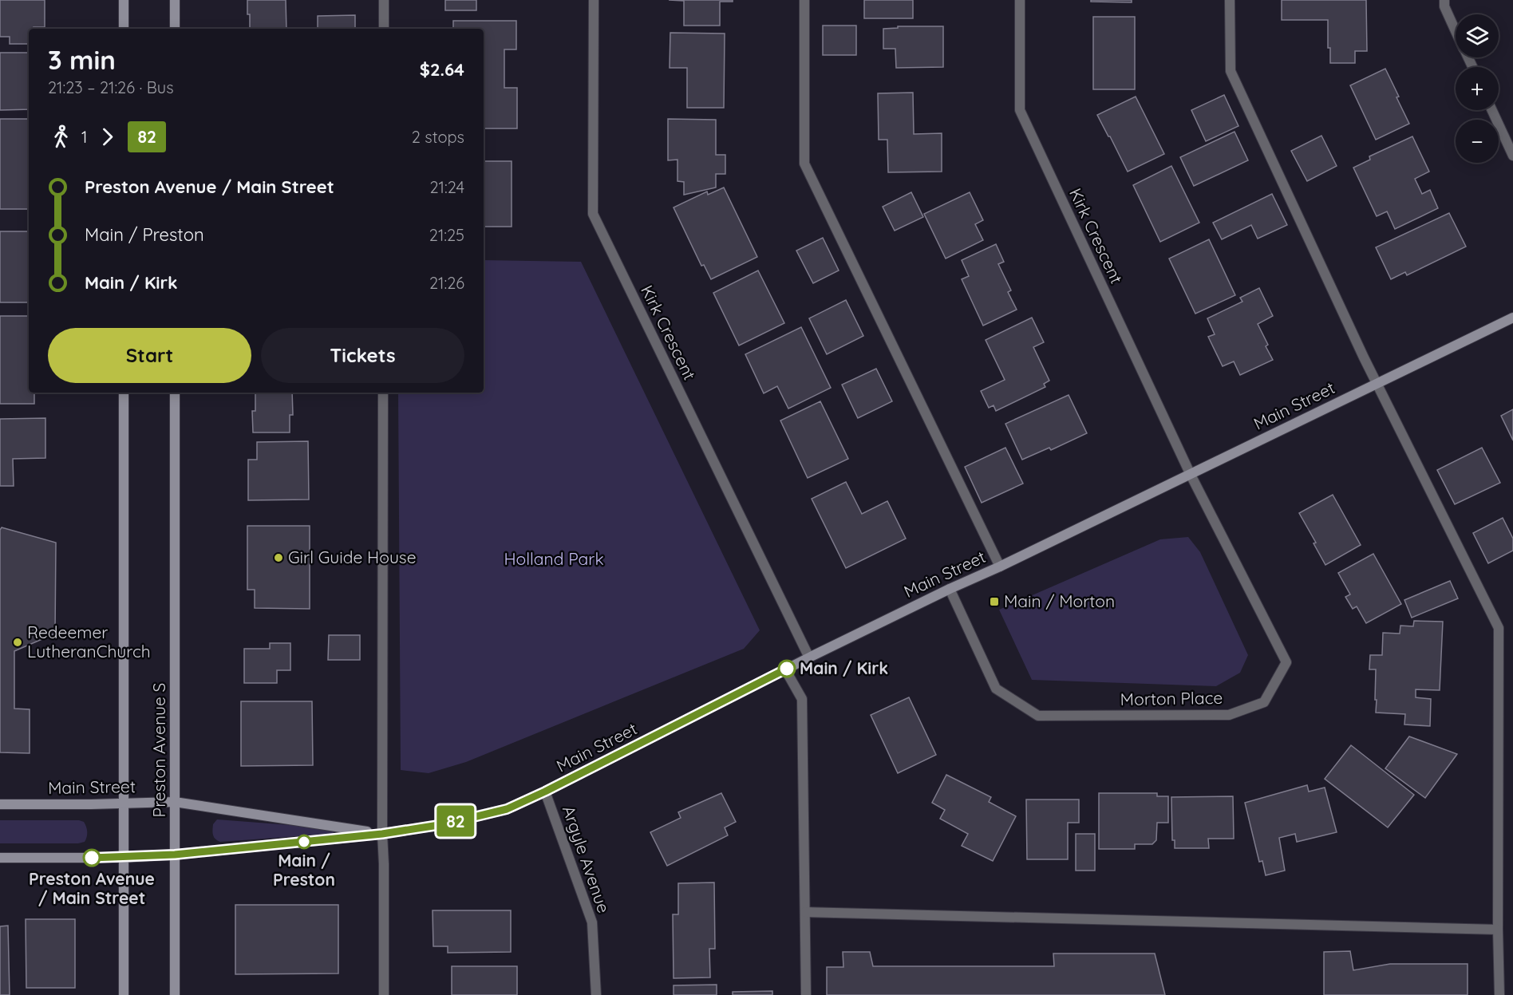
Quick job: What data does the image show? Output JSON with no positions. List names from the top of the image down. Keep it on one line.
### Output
{"streets":{"street":["Kirk Crescent","Main Street","Morton Place","Preston Avenue S","Argyle Avenue"]},"crossings":[["Kirk Crescent","Main Street"],["Kirk Crescent","Morton Place"],["Main Street","Morton Place"],["Main Street","Preston Avenue S"],["Main Street","Argyle Avenue"]],"parks":["Holland Park"],"places":{"other":["Girl Guide House","Redeemer LutheranChurch","Main / Kirk","Main / Preston","Preston Avenue / Main Street"],"transit":["Main / Morton"]},"lines":["bus line 82"],"page":{"on_map":"82","map_buttons":["+","−"],"heading":["3 min","21:23 – 21:26 · Bus","$2.64"],"legs":["1","82","2 stops"],"list":[{"name":"Preston Avenue / Main Street","value":"21:24"},{"name":"Main / Preston","value":"21:25"},{"name":"Main / Kirk","value":"21:26"}],"buttons":["Start","Tickets"]}}
